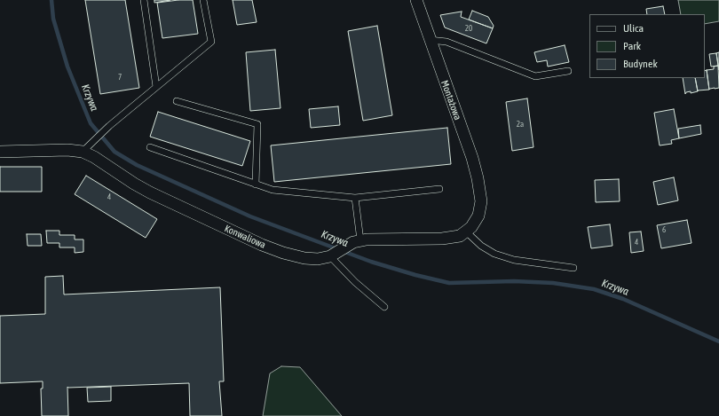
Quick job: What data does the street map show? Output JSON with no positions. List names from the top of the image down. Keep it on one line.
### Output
{"streets":{"street":["Montażowa","Konwaliowa"]},"crossings":[["Montażowa","Konwaliowa"]],"water":["Krzywa"],"house_numbers":["20","7","2a","4","6","4"],"legend":["Ulica","Park","Budynek"]}
